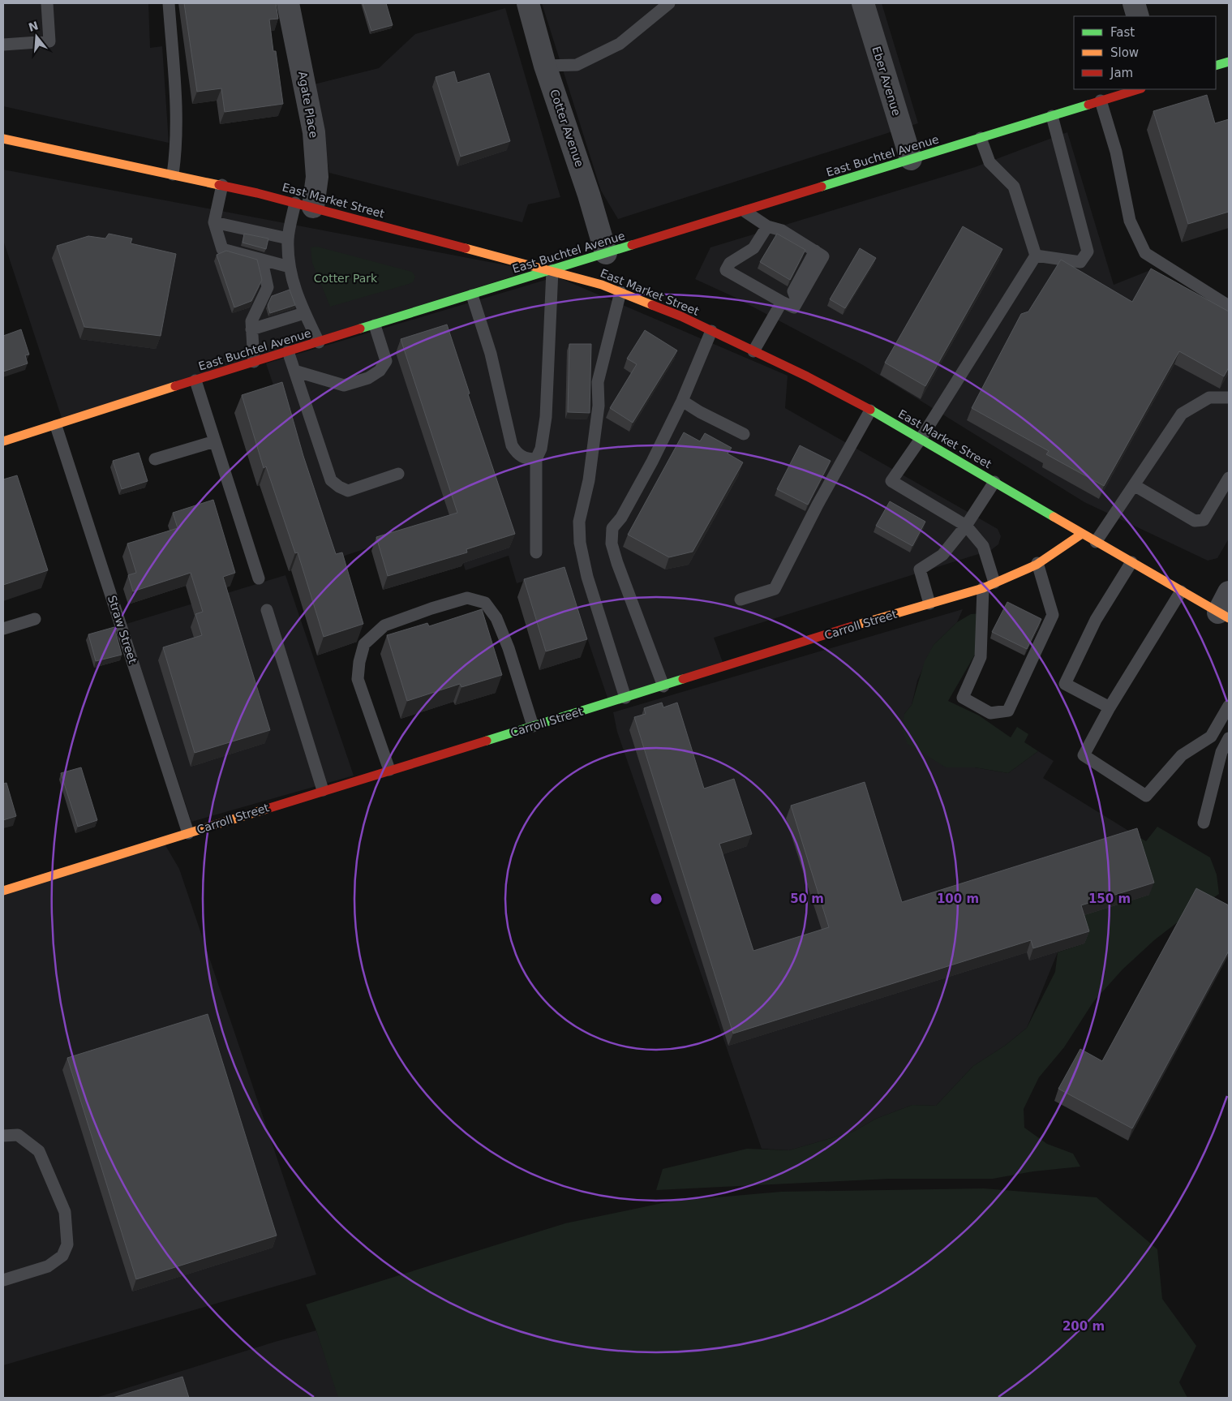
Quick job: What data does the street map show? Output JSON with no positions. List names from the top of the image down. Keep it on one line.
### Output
{"streets":{"main road":["East Buchtel Avenue","East Market Street","Carroll Street"],"street":["Eber Avenue","Agate Place","Cotter Avenue"],"lane":["Straw Street"]},"crossings":[["Eber Avenue","East Buchtel Avenue"],["Agate Place","East Market Street"],["Cotter Avenue","East Buchtel Avenue"],["East Buchtel Avenue","East Market Street"],["East Buchtel Avenue","Straw Street"],["East Market Street","Carroll Street"],["Carroll Street","Straw Street"]],"parks":["Cotter Park"],"legend":["Fast","Slow","Jam"],"north":"top","rings":["50 m","100 m","150 m","200 m"]}
